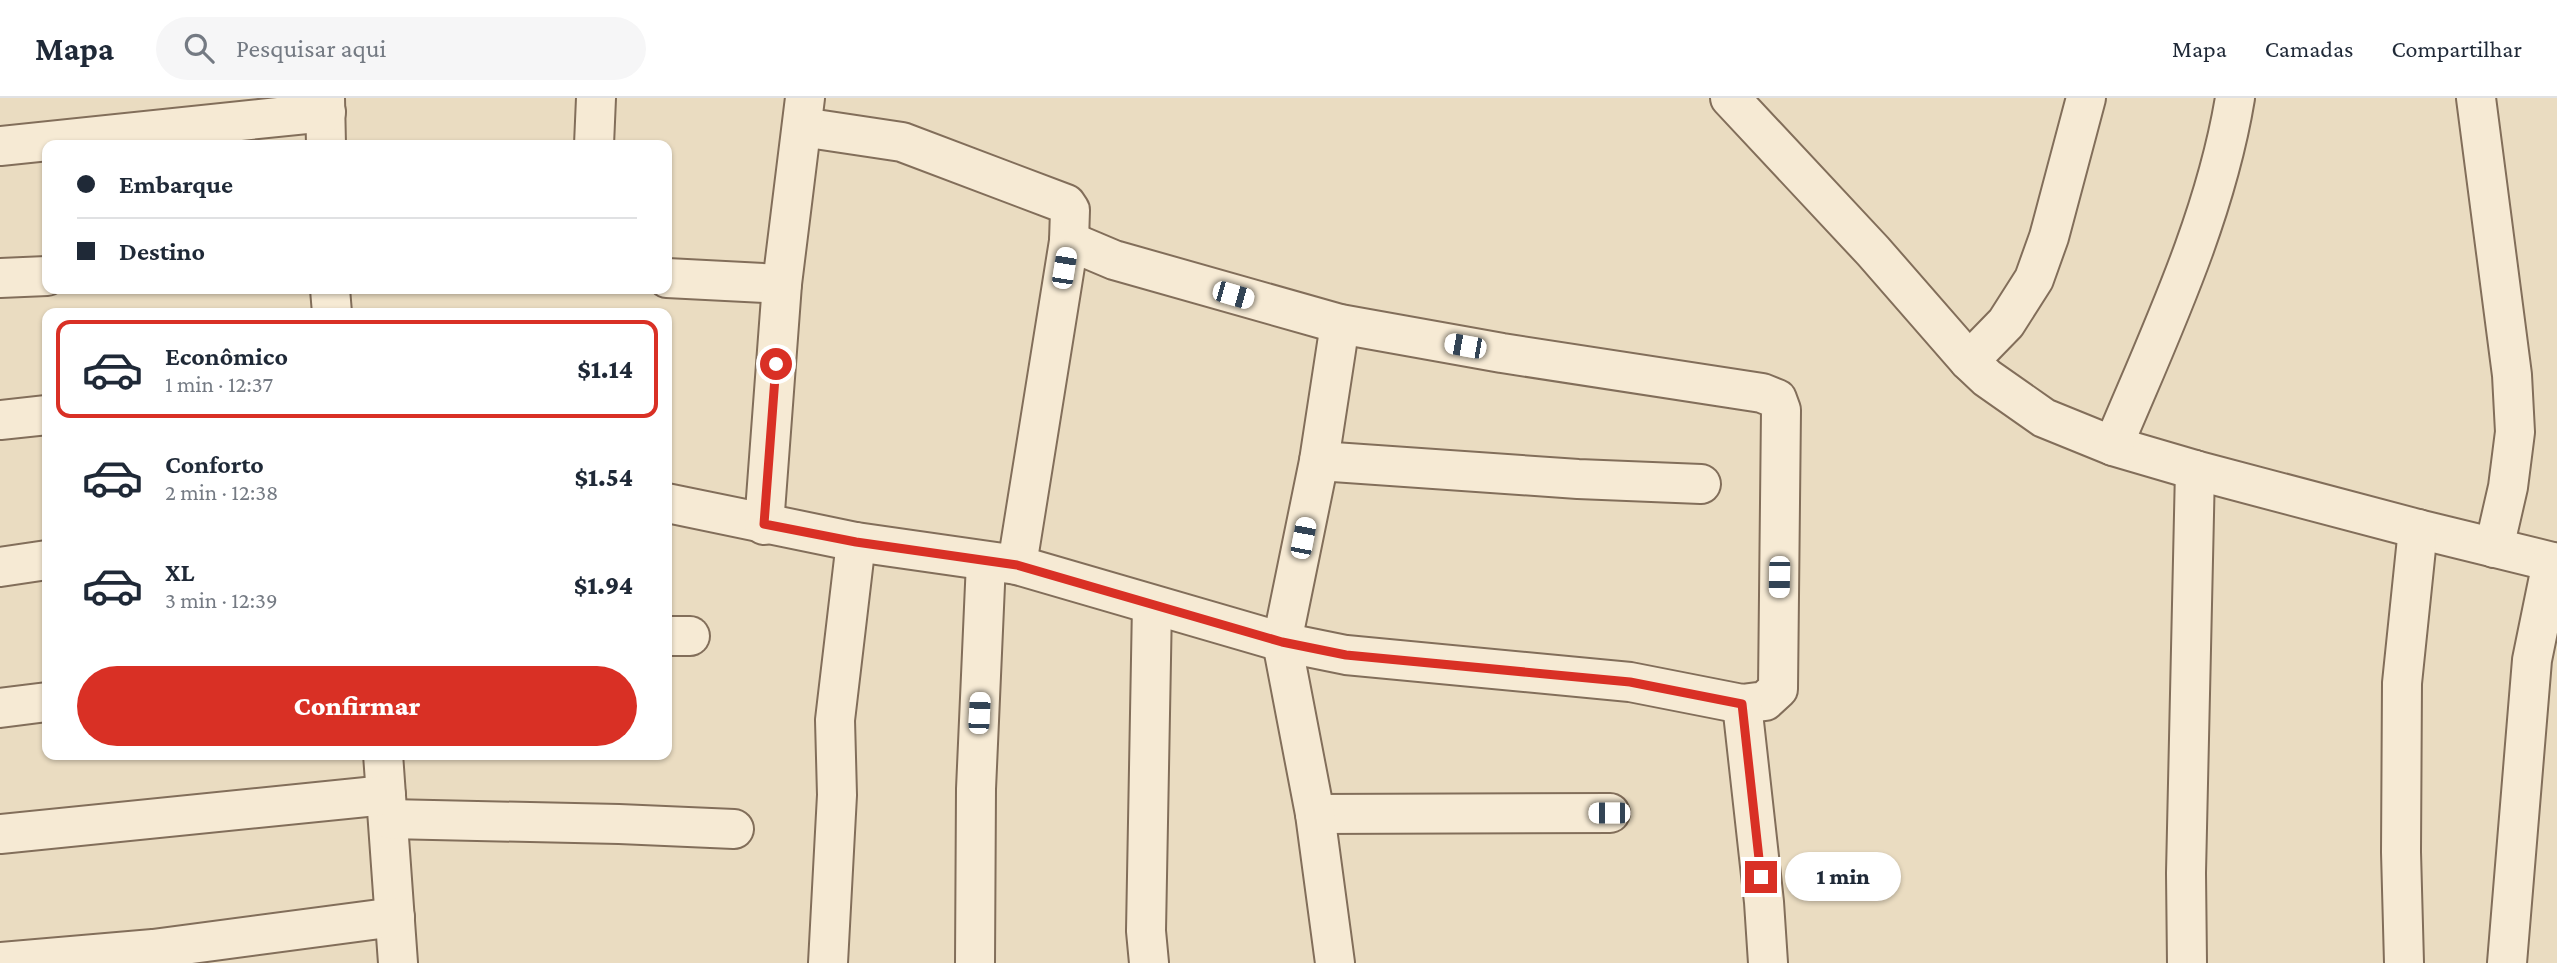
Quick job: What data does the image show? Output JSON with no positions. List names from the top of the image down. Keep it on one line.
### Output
{"page":{"header":"Mapa","search":"Pesquisar aqui","nav":["Mapa","Camadas","Compartilhar"],"banner":["Embarque","Destino"],"list":[{"name":"Econômico","note":"1 min · 12:37","value":"$1.14"},{"name":"Conforto","note":"2 min · 12:38","value":"$1.54"},{"name":"XL","note":"3 min · 12:39","value":"$1.94"}],"buttons":"Confirmar","bubble":"1 min"}}
